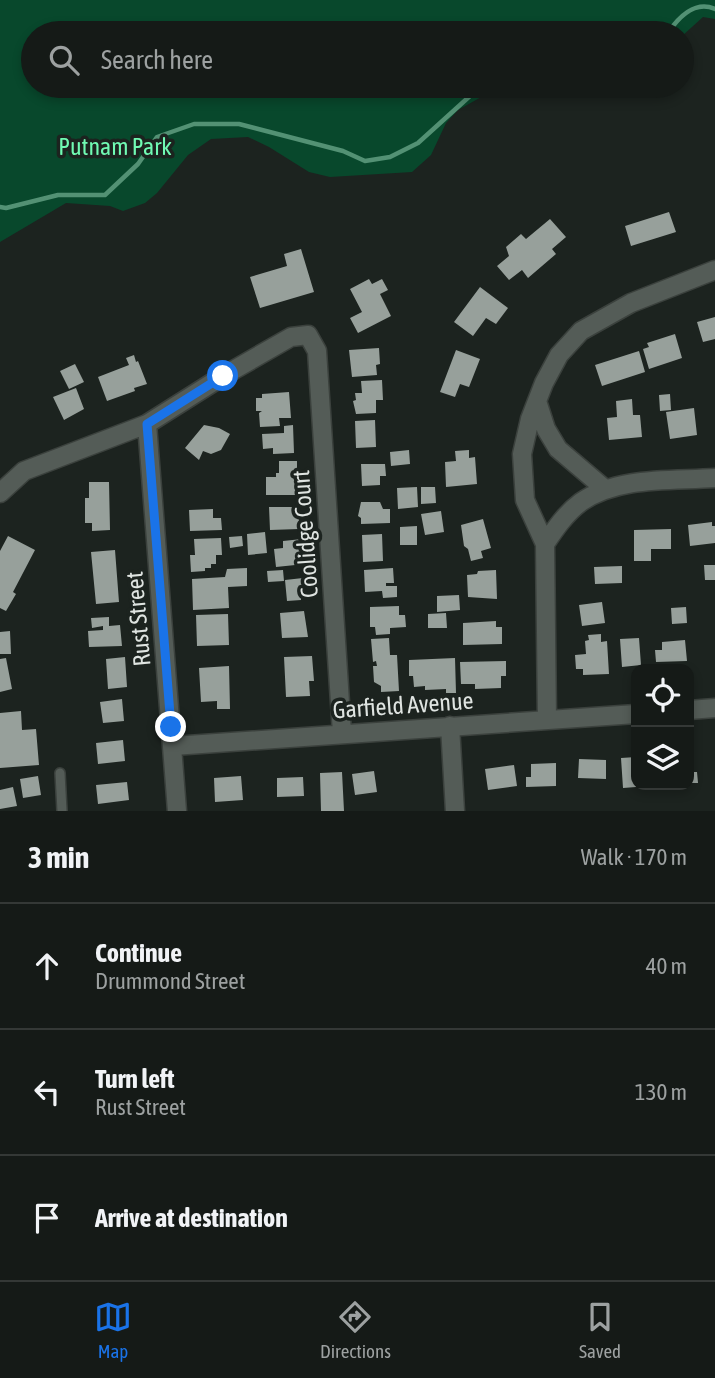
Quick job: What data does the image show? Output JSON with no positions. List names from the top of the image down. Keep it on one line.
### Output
{"streets":{"street":["Coolidge Court","Rust Street","Garfield Avenue"]},"crossings":[["Coolidge Court","Rust Street"],["Coolidge Court","Garfield Avenue"],["Rust Street","Garfield Avenue"]],"parks":["Putnam Park"],"page":{"search":"Search here","heading":["3 min","Walk · 170 m"],"list":[["Continue","Drummond Street","40 m"],["Turn left","Rust Street","130 m"],"Arrive at destination"],"nav":["Map","Directions","Saved"]}}
